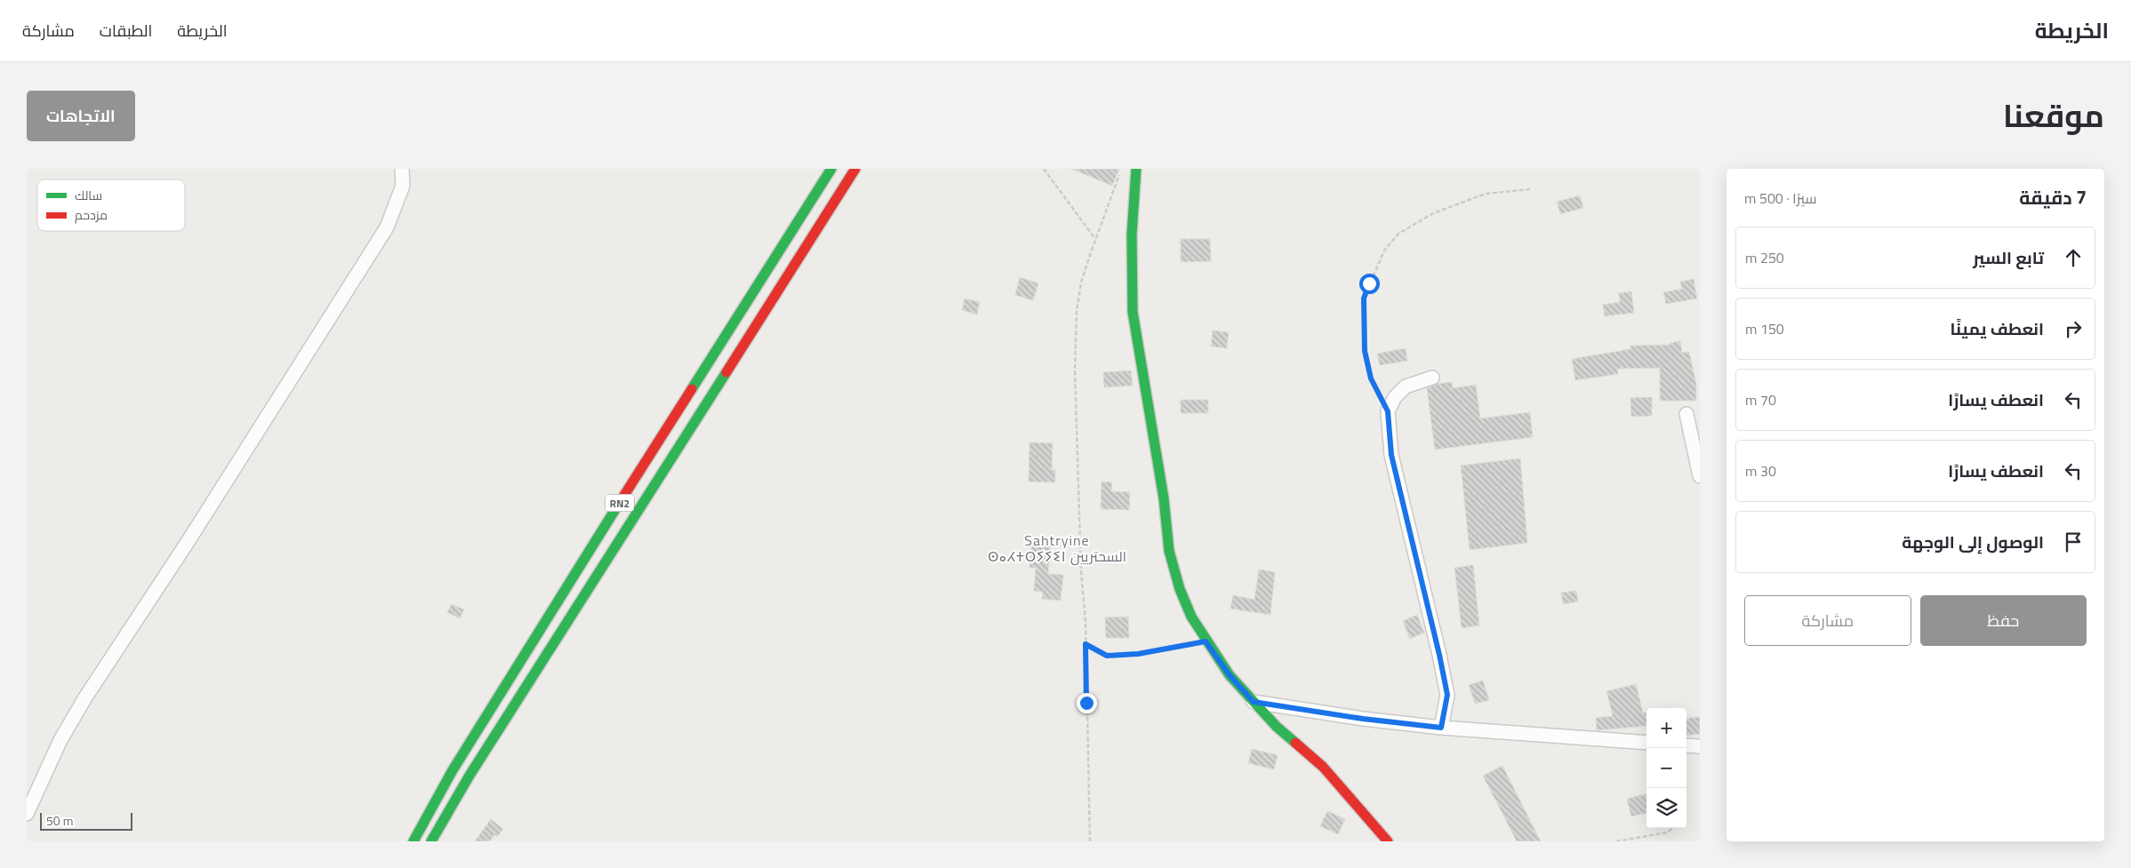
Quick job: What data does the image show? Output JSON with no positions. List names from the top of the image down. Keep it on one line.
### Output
{"streets":{"main road":["RN2"]},"districts":["Sahtryine ⵙⴰⵃⵜⵔⵢⵢⵉⵏ السحتريين"],"legend":["سالك","مزدحم"],"scale_bar":"50 m","page":{"header":"الخريطة","nav":["الخريطة","الطبقات","مشاركة"],"title":"موقعنا","buttons":["الاتجاهات",["حفظ","مشاركة"]],"heading":["7 دقيقة","سيرًا · 500 m"],"list":[["تابع السير","250 m"],["انعطف يمينًا","150 m"],["انعطف يسارًا","70 m"],["انعطف يسارًا","30 m"],"الوصول إلى الوجهة"],"map_buttons":["+","−"],"scale":"50 m"}}
